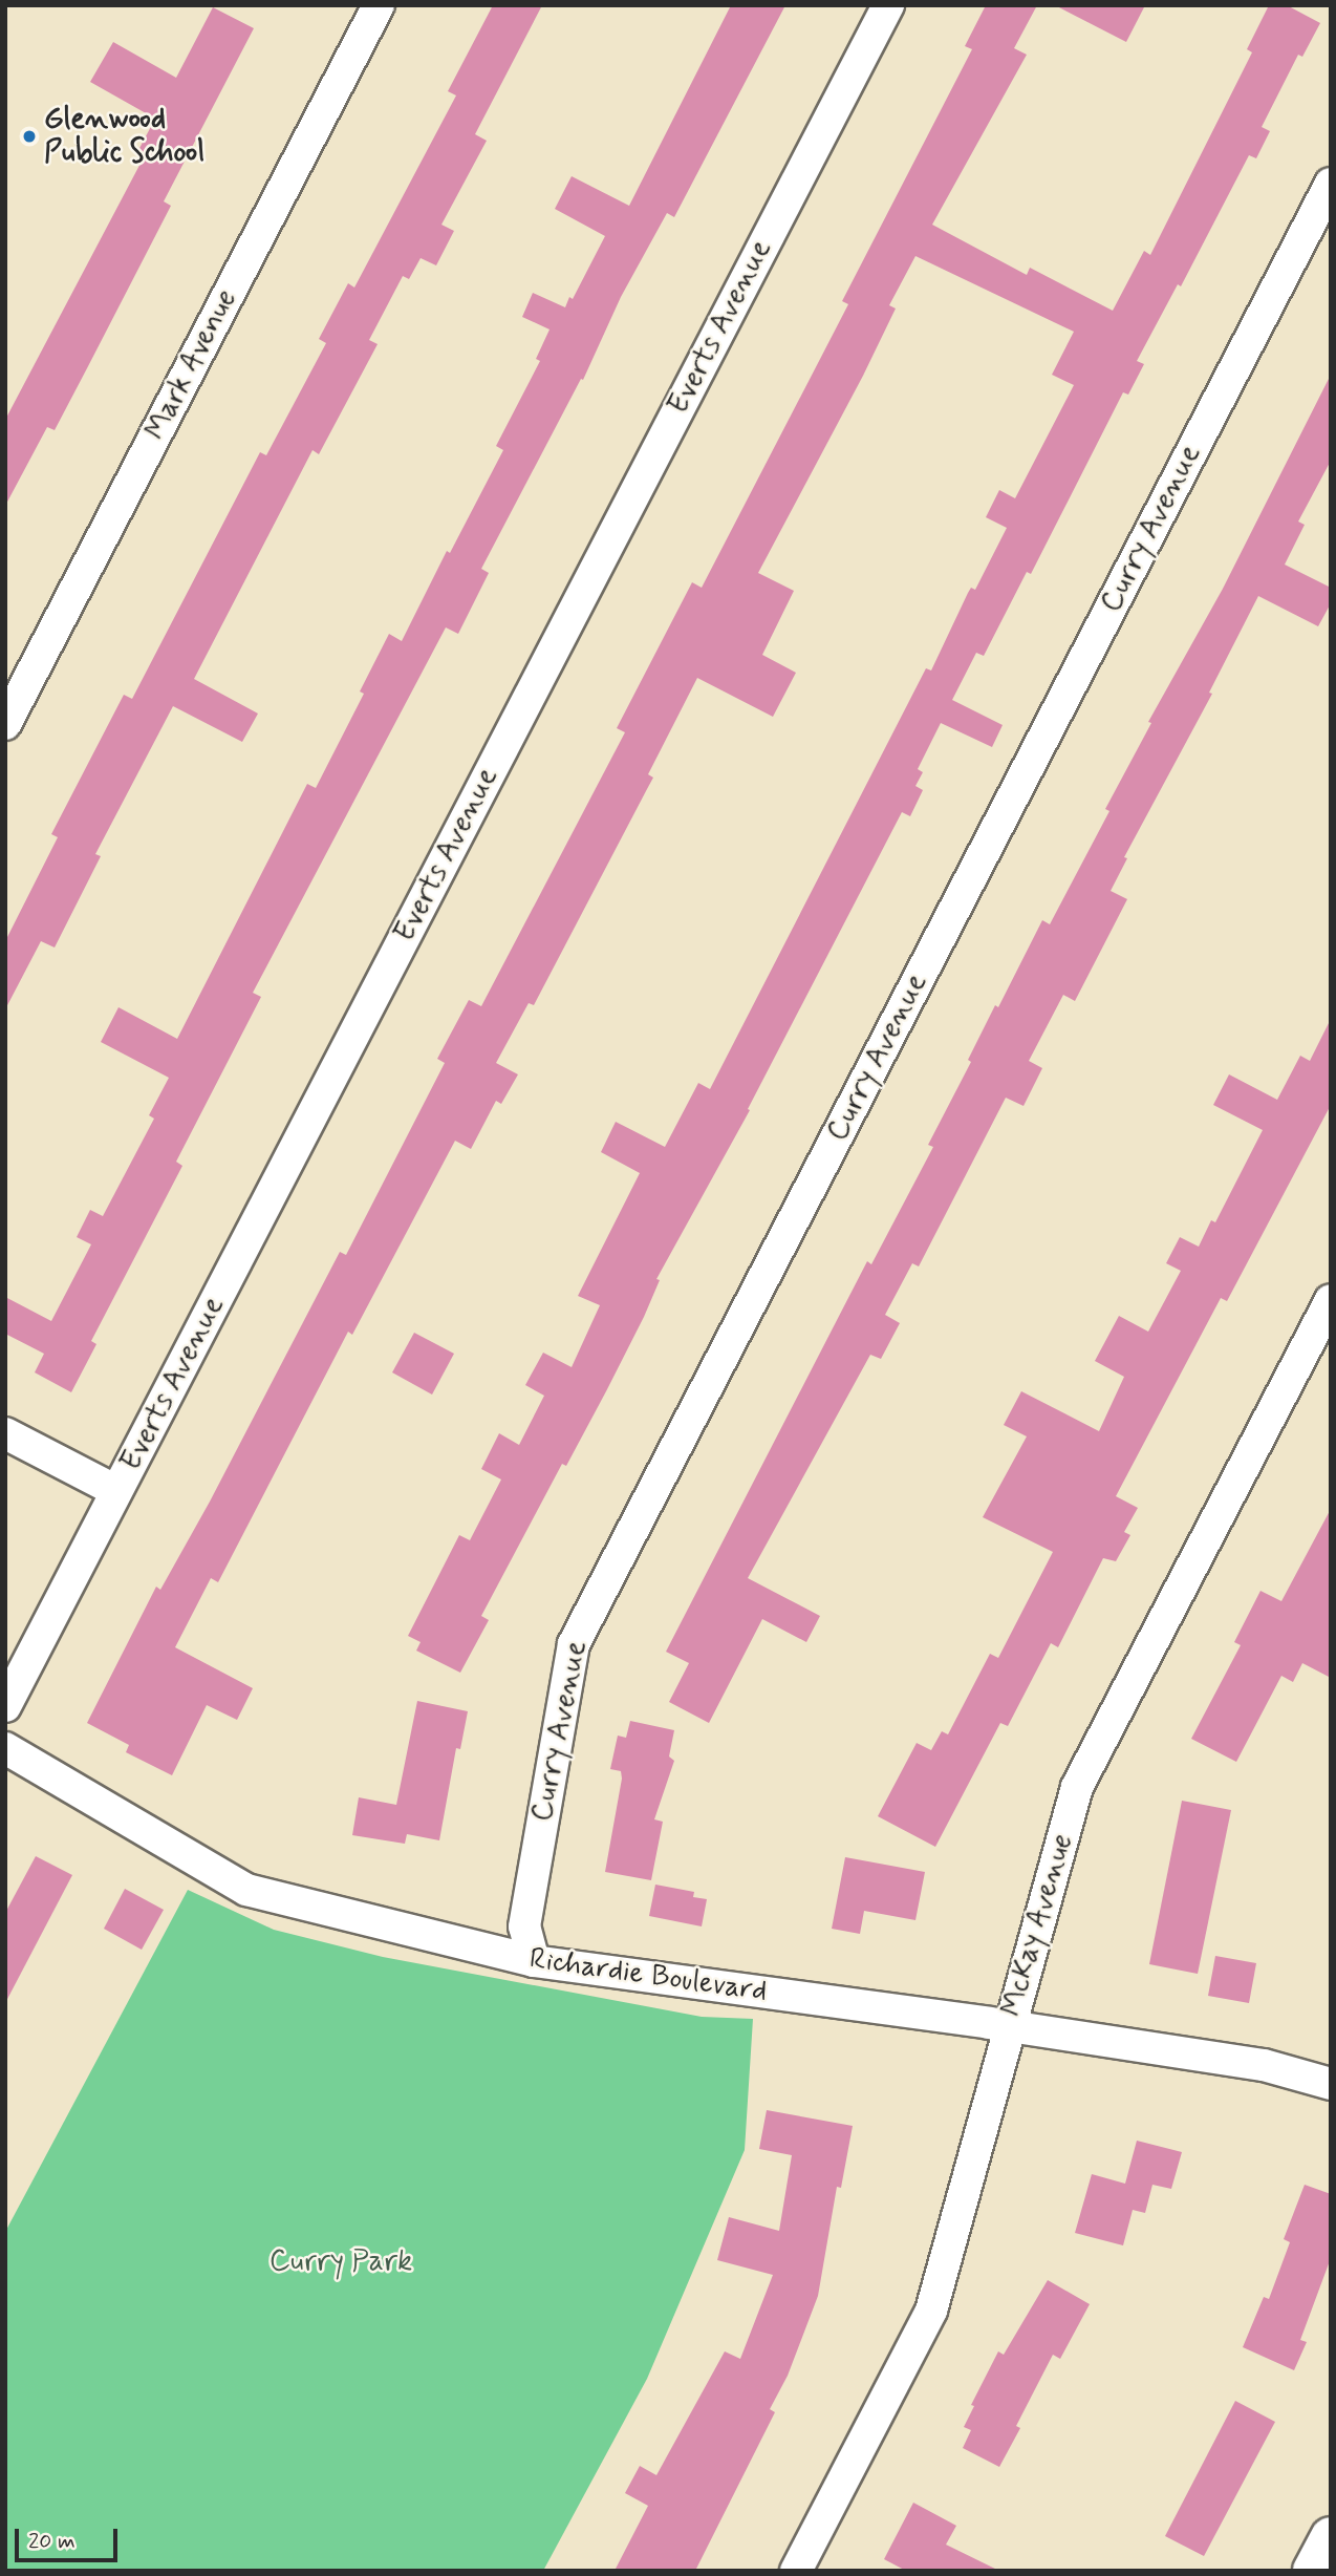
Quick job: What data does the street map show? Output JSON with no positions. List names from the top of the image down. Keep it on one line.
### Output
{"streets":{"street":["Everts Avenue","Mark Avenue","Curry Avenue","McKay Avenue","Richardie Boulevard"]},"crossings":[["Curry Avenue","Richardie Boulevard"],["McKay Avenue","Richardie Boulevard"]],"parks":["Curry Park"],"places":["Glenwood Public School"],"scale_bar":"20 m"}
